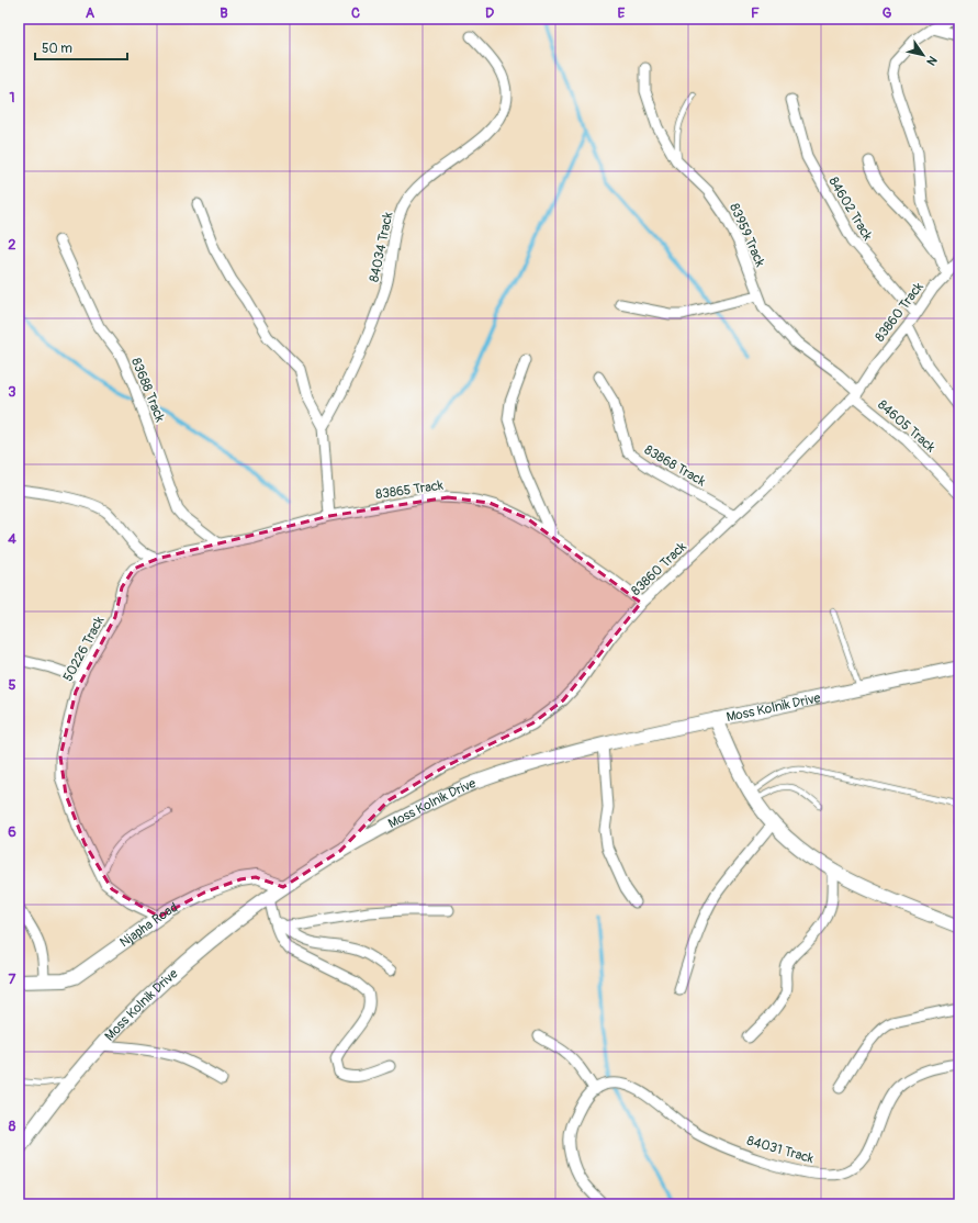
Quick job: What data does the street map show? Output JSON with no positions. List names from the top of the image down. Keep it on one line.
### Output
{"streets":{"main road":["Moss Kolnik Drive","Njapha Road"],"street":["84602 Track","83959 Track","84034 Track","83860 Track","83688 Track","84605 Track","83868 Track","83865 Track","50226 Track","84031 Track"]},"crossings":[["84602 Track","83860 Track"],["83959 Track","83860 Track"],["83959 Track","84605 Track"],["83860 Track","84605 Track"],["83860 Track","83868 Track"],["83860 Track","83865 Track"],["83860 Track","Moss Kolnik Drive"],["83688 Track","83865 Track"],["83865 Track","50226 Track"],["50226 Track","Njapha Road"],["Moss Kolnik Drive","Njapha Road"]],"scale_bar":"50 m","north":"bottom right","grid":{"columns":["A","B","C","D","E","F","G"],"rows":["1","2","3","4","5","6","7","8"]}}
